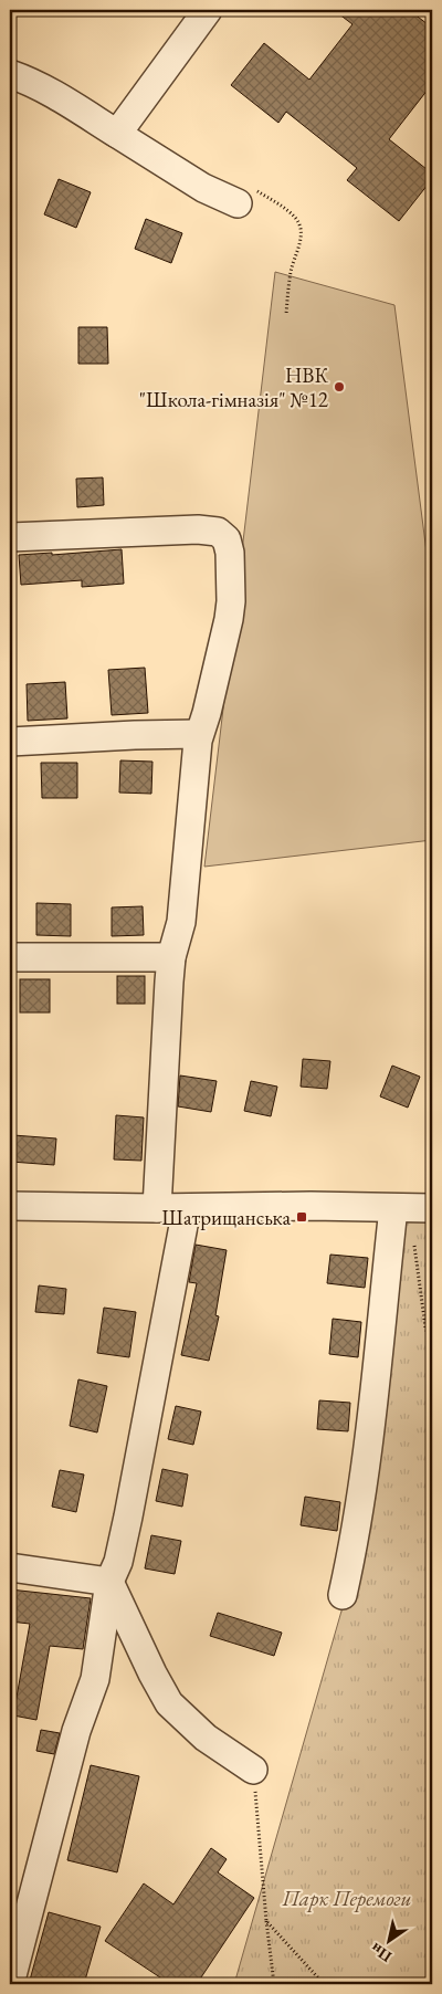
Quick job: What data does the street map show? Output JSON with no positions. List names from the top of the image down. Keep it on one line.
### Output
{"parks":["Парк Перемоги"],"places":{"other":["НВК \"Школа-гімназія\" №12"],"transit":["Шатрищанська"]},"north":"bottom left"}
